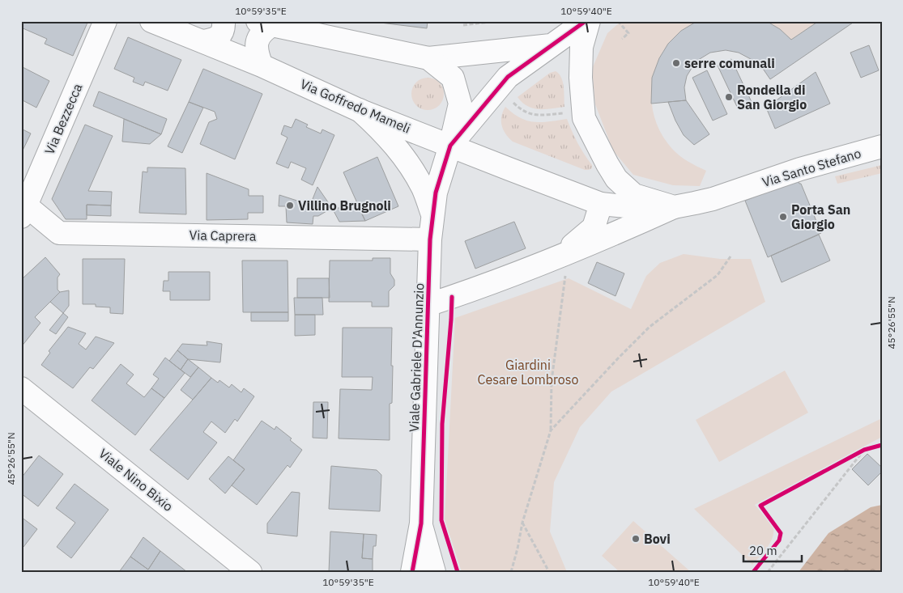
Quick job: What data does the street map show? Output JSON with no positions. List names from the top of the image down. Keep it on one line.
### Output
{"streets":{"street":["Via Goffredo Mameli","Via Bezzecca","Via Santo Stefano","Via Caprera","Viale Gabriele D'Annunzio","Viale Nino Bixio"]},"crossings":[["Via Goffredo Mameli","Via Santo Stefano"],["Via Goffredo Mameli","Viale Gabriele D'Annunzio"],["Via Bezzecca","Via Caprera"],["Via Caprera","Viale Gabriele D'Annunzio"]],"parks":["Giardini Cesare Lombroso"],"places":["serre comunali","Rondella di San Giorgio","Villino Brugnoli","Porta San Giorgio","Bovi"],"scale_bar":"20 m","coordinates":["10°59'35\"E","10°59'40\"E","45°26'55\"N"]}
